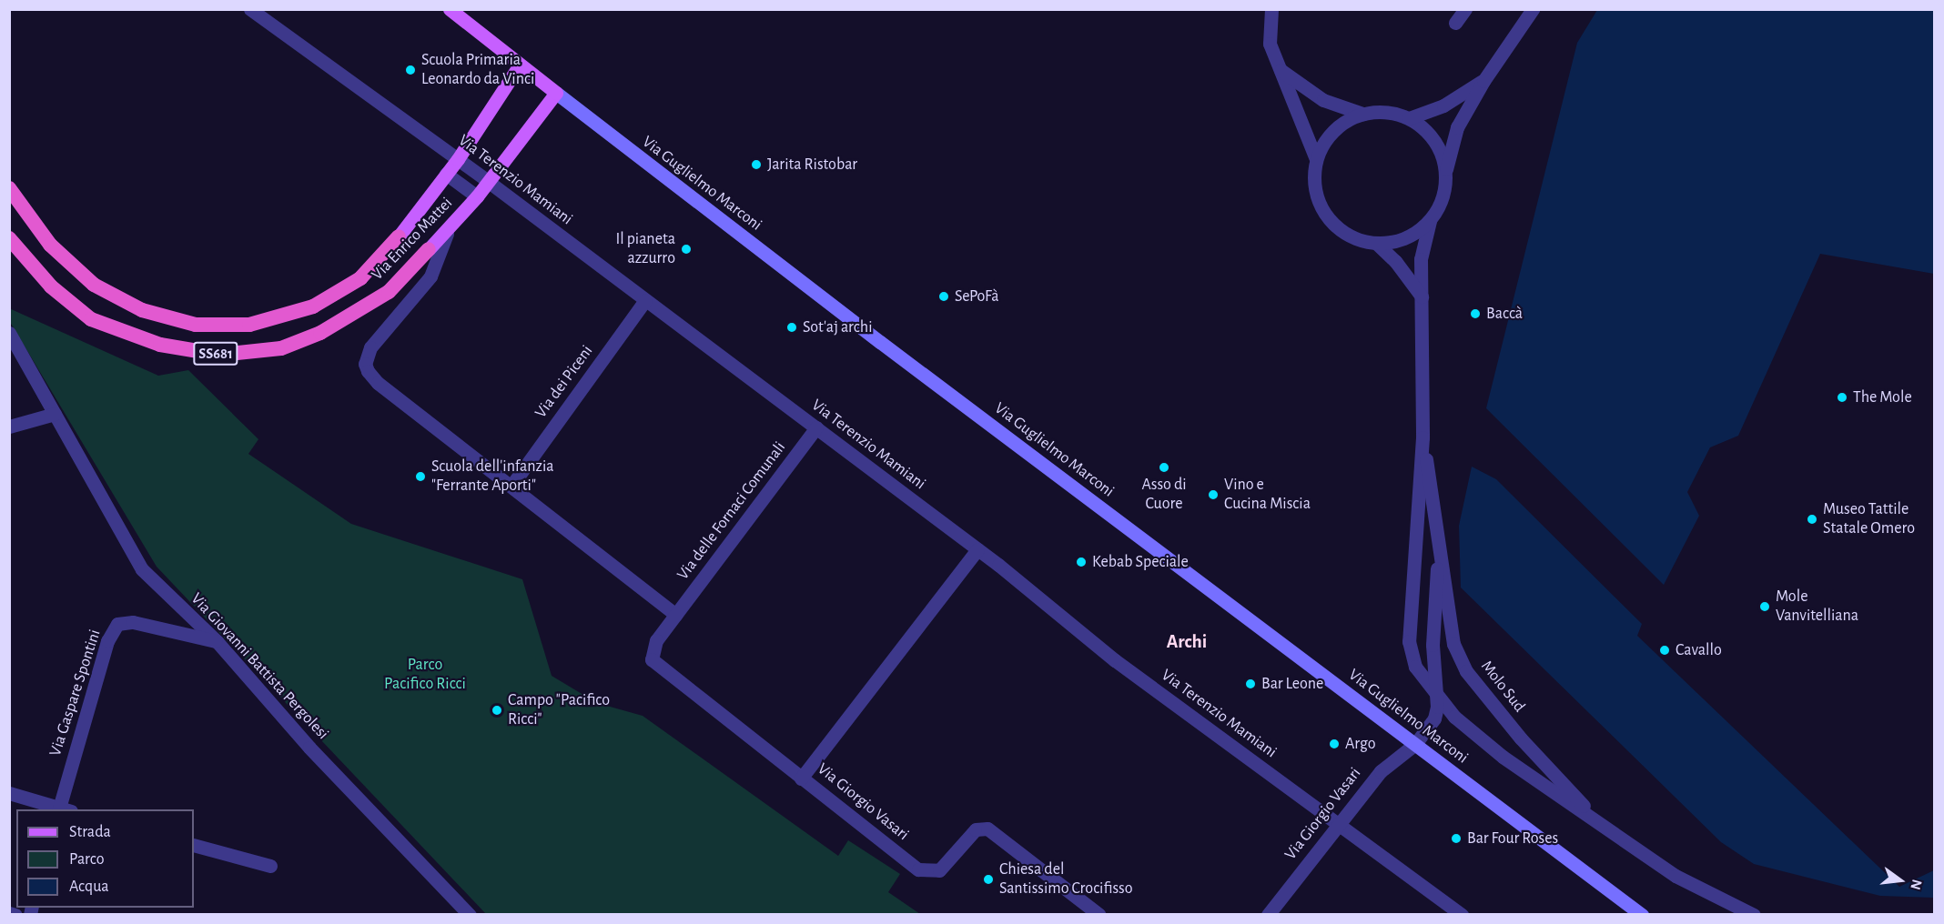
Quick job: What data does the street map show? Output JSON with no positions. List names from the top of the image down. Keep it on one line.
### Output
{"streets":{"highway":["Via Enrico Mattei","SS681"],"main road":["Via Guglielmo Marconi"],"street":["Via Terenzio Mamiani","Via dei Piceni","Via delle Fornaci Comunali","Via Giovanni Battista Pergolesi","Molo Sud","Via Gaspare Spontini","Via Giorgio Vasari"]},"crossings":[["Via Terenzio Mamiani","Via Enrico Mattei"],["Via Terenzio Mamiani","Via dei Piceni"],["Via Terenzio Mamiani","Via delle Fornaci Comunali"],["Via Terenzio Mamiani","Via Giorgio Vasari"],["Via Guglielmo Marconi","Via Enrico Mattei"],["Via Guglielmo Marconi","Molo Sud"],["Via Guglielmo Marconi","Via Giorgio Vasari"],["Via delle Fornaci Comunali","Via Giorgio Vasari"],["Via Giovanni Battista Pergolesi","Via Gaspare Spontini"],["Molo Sud","Via Giorgio Vasari"]],"districts":["Archi"],"parks":["Parco Pacifico Ricci"],"places":["Scuola Primaria Leonardo da Vinci","Jarita Ristobar","Il pianeta azzurro","SePoFà","Baccà","Sot'aj archi","The Mole","Asso di Cuore","Scuola dell'infanzia \"Ferrante Aporti\"","Vino e Cucina Miscia","Museo Tattile Statale Omero","Kebab Speciale","Mole Vanvitelliana","Cavallo","Bar Leone","Campo \"Pacifico Ricci\"","Argo","Bar Four Roses","Chiesa del Santissimo Crocifisso"],"legend":["Strada","Parco","Acqua"],"north":"right"}
